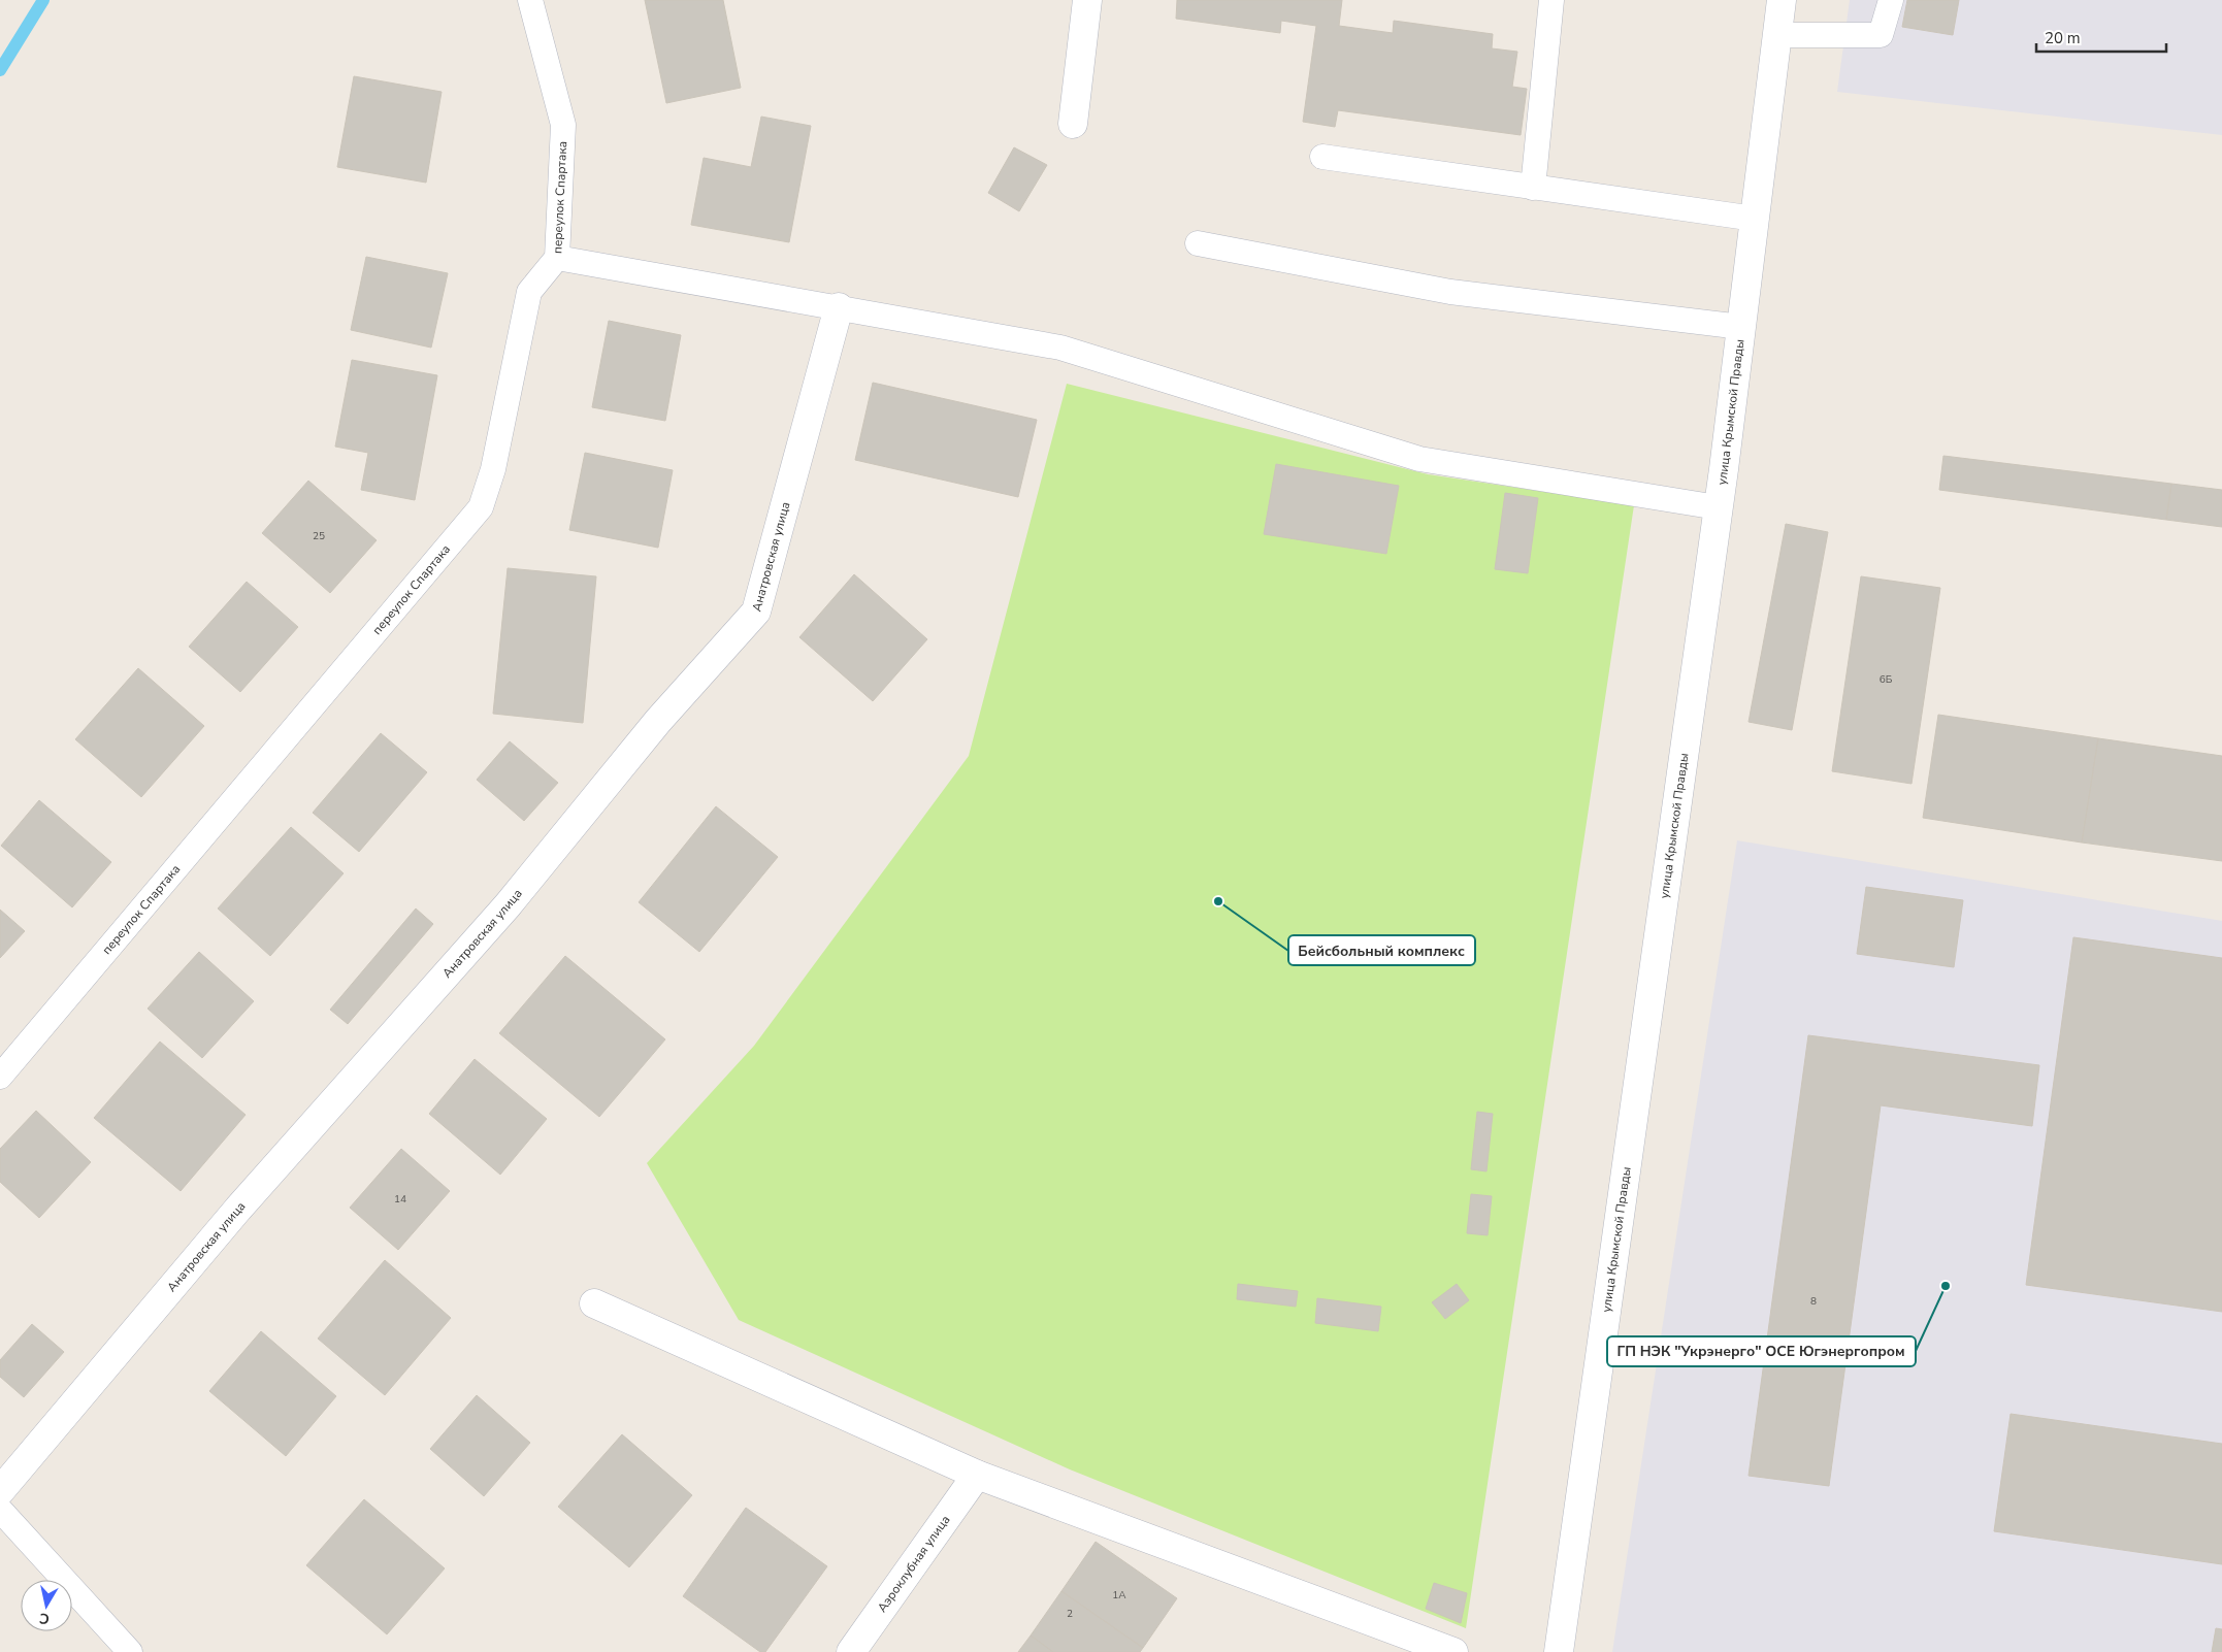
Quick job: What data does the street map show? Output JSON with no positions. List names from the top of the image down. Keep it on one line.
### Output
{"streets":{"street":["улица Крымской Правды","Анатровская улица","Аэроклубная улица"],"lane":["переулок Спартака"]},"places":["Бейсбольный комплекс","ГП НЭК \"Укрэнерго\" ОСЕ Югэнергопром"],"house_numbers":["25","6Б","14","8","1А","2"],"scale_bar":"20 m","north":"bottom"}
